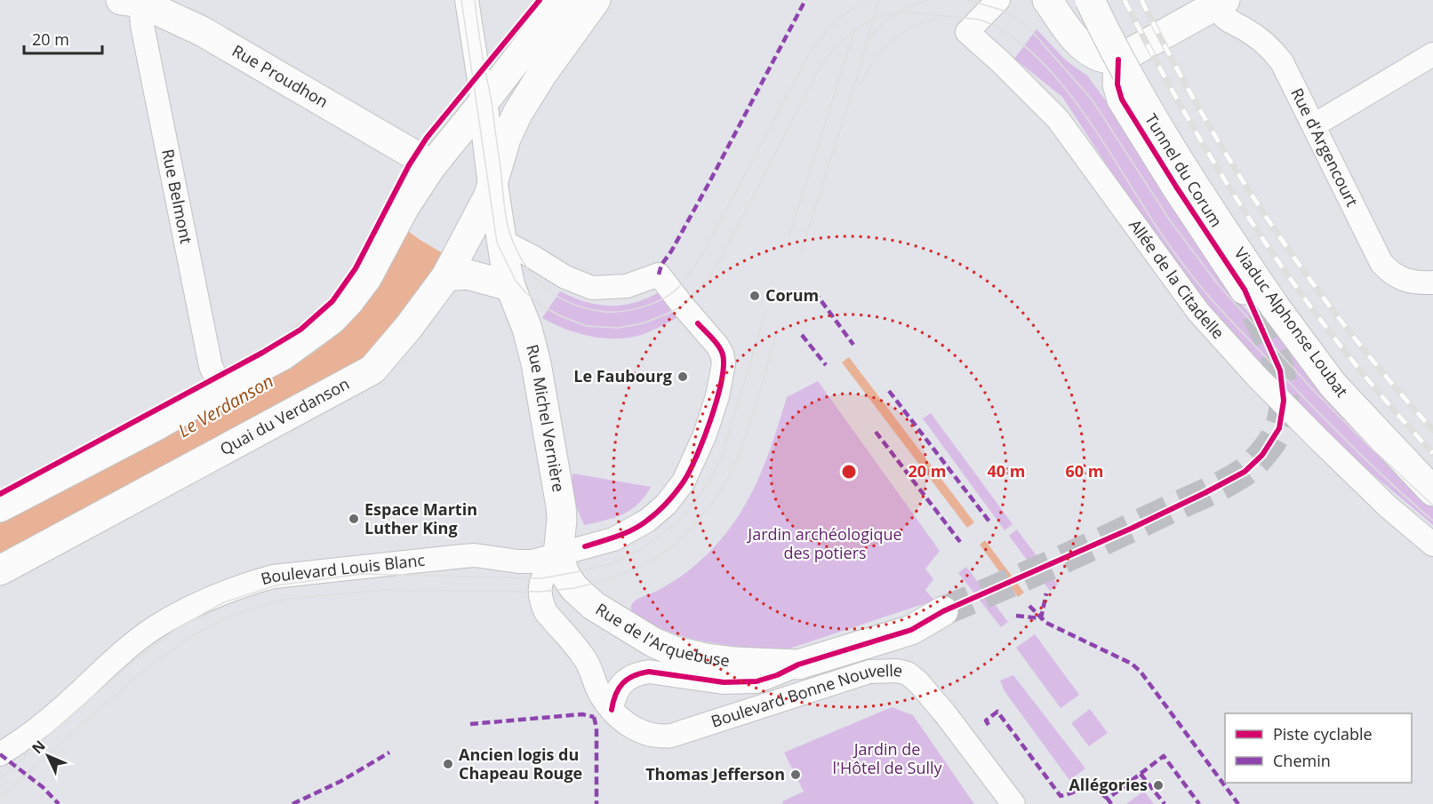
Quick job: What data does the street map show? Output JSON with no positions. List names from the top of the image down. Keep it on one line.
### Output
{"streets":{"street":["Rue Proudhon","Rue d'Argencourt","Tunnel du Corum","Rue Belmont","Allée de la Citadelle","Viaduc Alphonse Loubat","Quai du Verdanson","Rue Michel Vernière","Boulevard Louis Blanc","Rue de l'Arquebuse","Boulevard Bonne Nouvelle"]},"crossings":[["Rue Proudhon","Rue Belmont"],["Quai du Verdanson","Rue Michel Vernière"],["Rue Michel Vernière","Boulevard Louis Blanc"],["Rue Michel Vernière","Rue de l'Arquebuse"],["Boulevard Louis Blanc","Rue de l'Arquebuse"],["Rue de l'Arquebuse","Boulevard Bonne Nouvelle"]],"water":["Le Verdanson"],"parks":["Jardin archéologique des potiers","Jardin de l'Hôtel de Sully"],"places":["Corum","Le Faubourg","Espace Martin Luther King","Ancien logis du Chapeau Rouge","Thomas Jefferson","Allégories"],"legend":["Piste cyclable","Chemin"],"scale_bar":"20 m","north":"top left","rings":["20 m","40 m","60 m"]}
